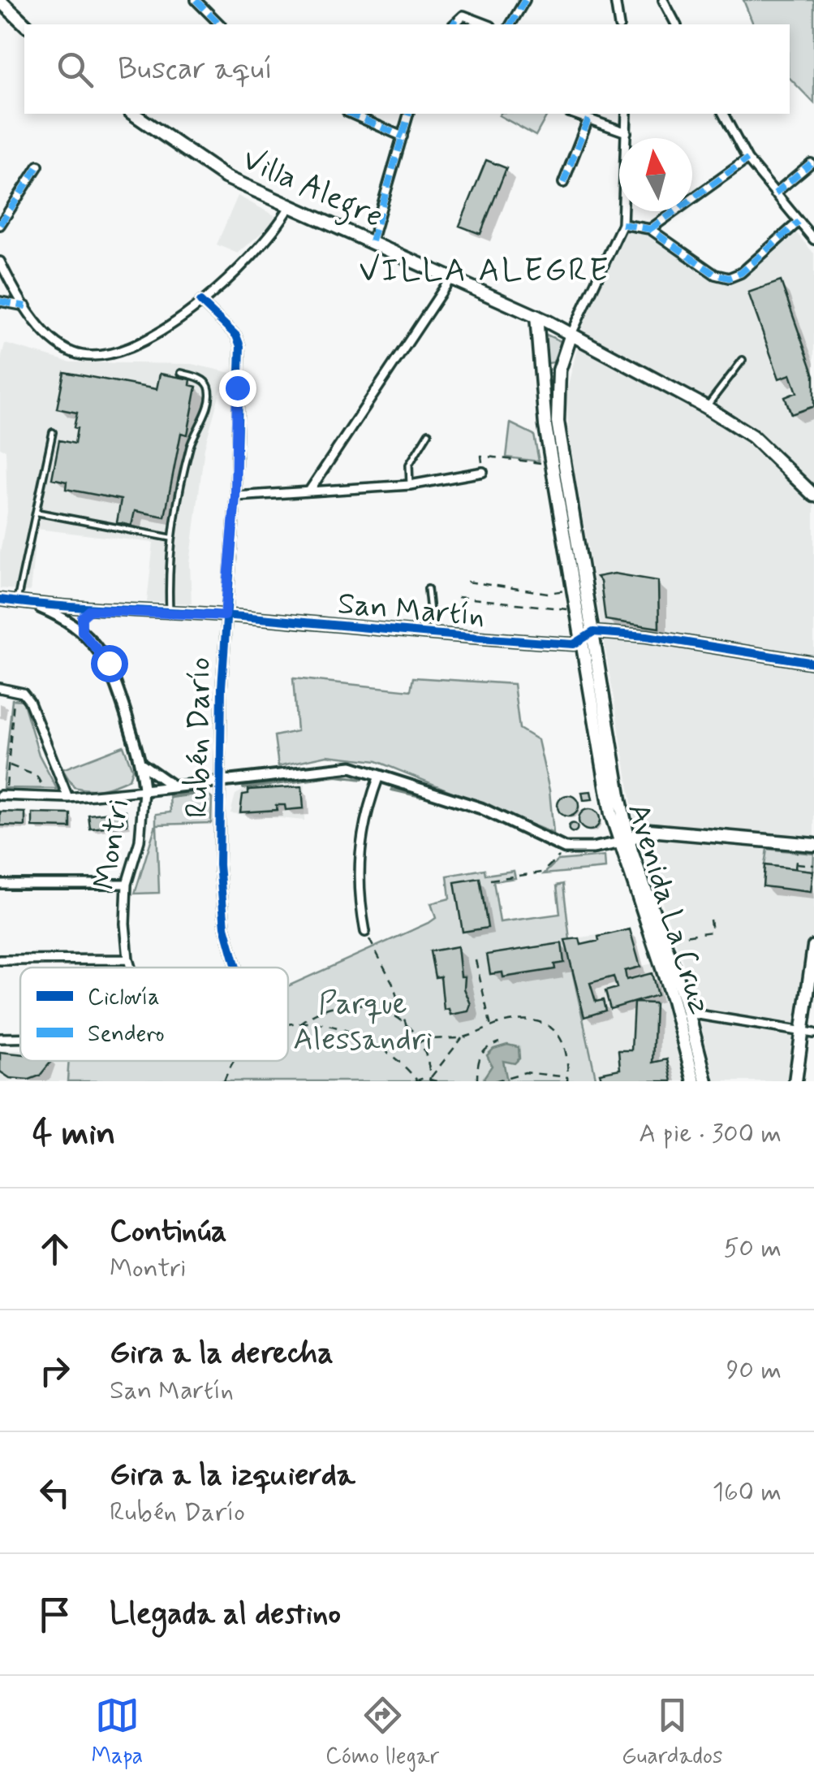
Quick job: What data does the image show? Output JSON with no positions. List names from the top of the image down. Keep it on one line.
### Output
{"streets":{"main road":["Villa Alegre","Avenida La Cruz"],"street":["San Martín","Rubén Darío","Montri"]},"crossings":[["Villa Alegre","Avenida La Cruz"],["San Martín","Rubén Darío"],["San Martín","Montri"],["San Martín","Avenida La Cruz"]],"districts":["VILLA ALEGRE"],"parks":["Parque Alessandri"],"legend":["Ciclovía","Sendero"],"north":"top","page":{"search":"Buscar aquí","heading":["4 min","A pie · 300 m"],"list":[["Continúa","Montri","50 m"],["Gira a la derecha","San Martín","90 m"],["Gira a la izquierda","Rubén Darío","160 m"],"Llegada al destino"],"nav":["Mapa","Cómo llegar","Guardados"]}}
